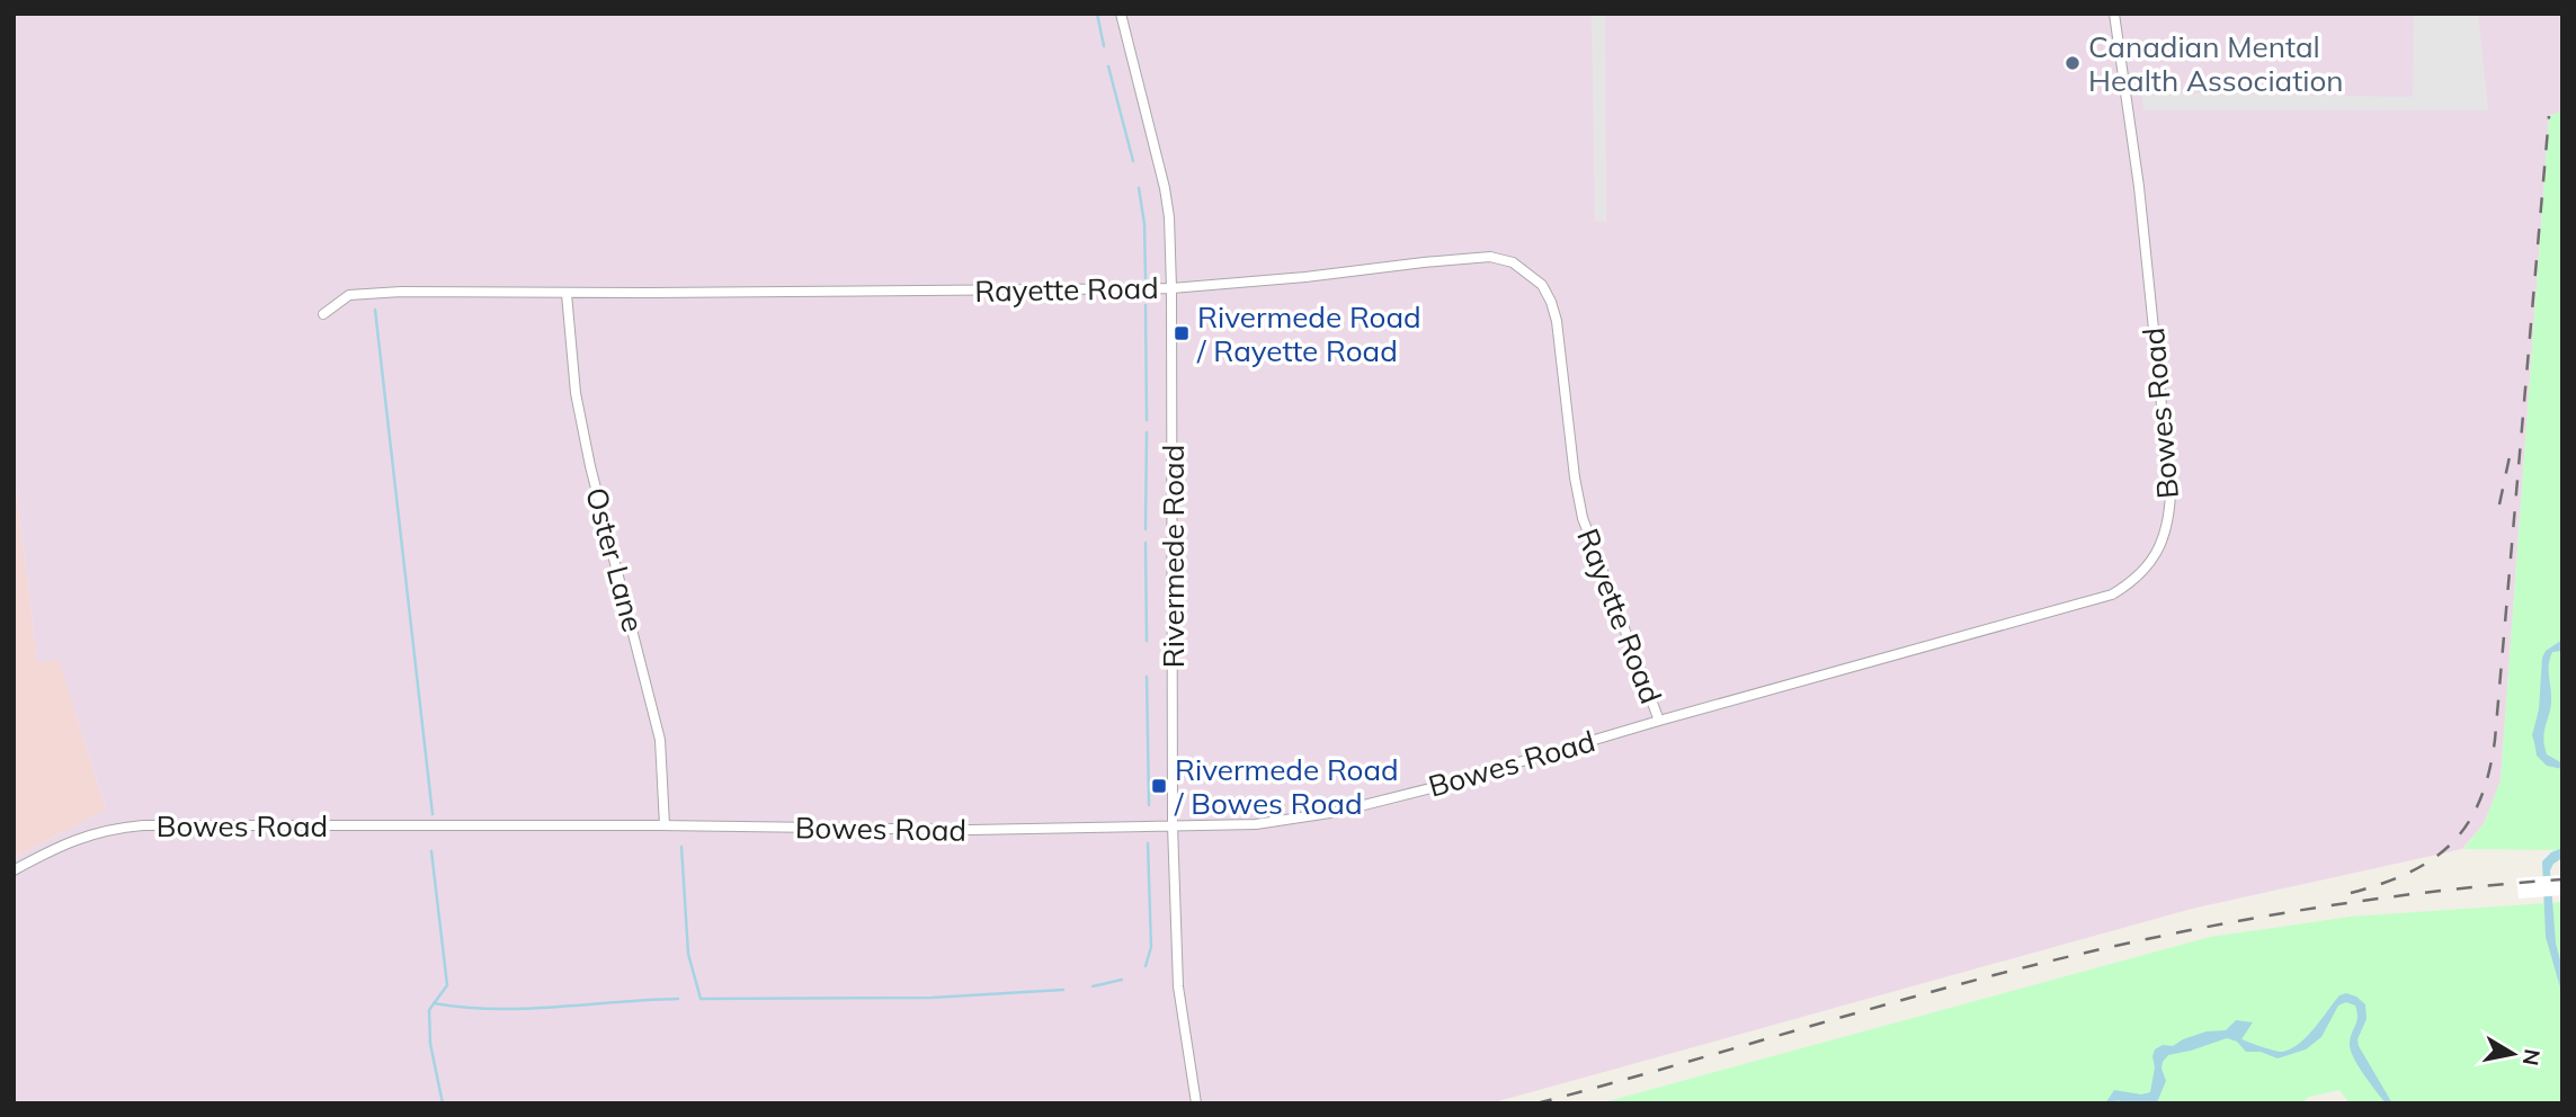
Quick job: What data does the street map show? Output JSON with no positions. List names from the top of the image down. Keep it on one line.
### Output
{"streets":{"street":["Rayette Road","Bowes Road","Rivermede Road","Oster Lane"]},"crossings":[["Rayette Road","Bowes Road"],["Rayette Road","Rivermede Road"],["Rayette Road","Oster Lane"],["Bowes Road","Rivermede Road"],["Bowes Road","Oster Lane"]],"places":{"other":["Canadian Mental Health Association"],"transit":["Rivermede Road / Rayette Road","Rivermede Road / Bowes Road"]},"north":"right"}
